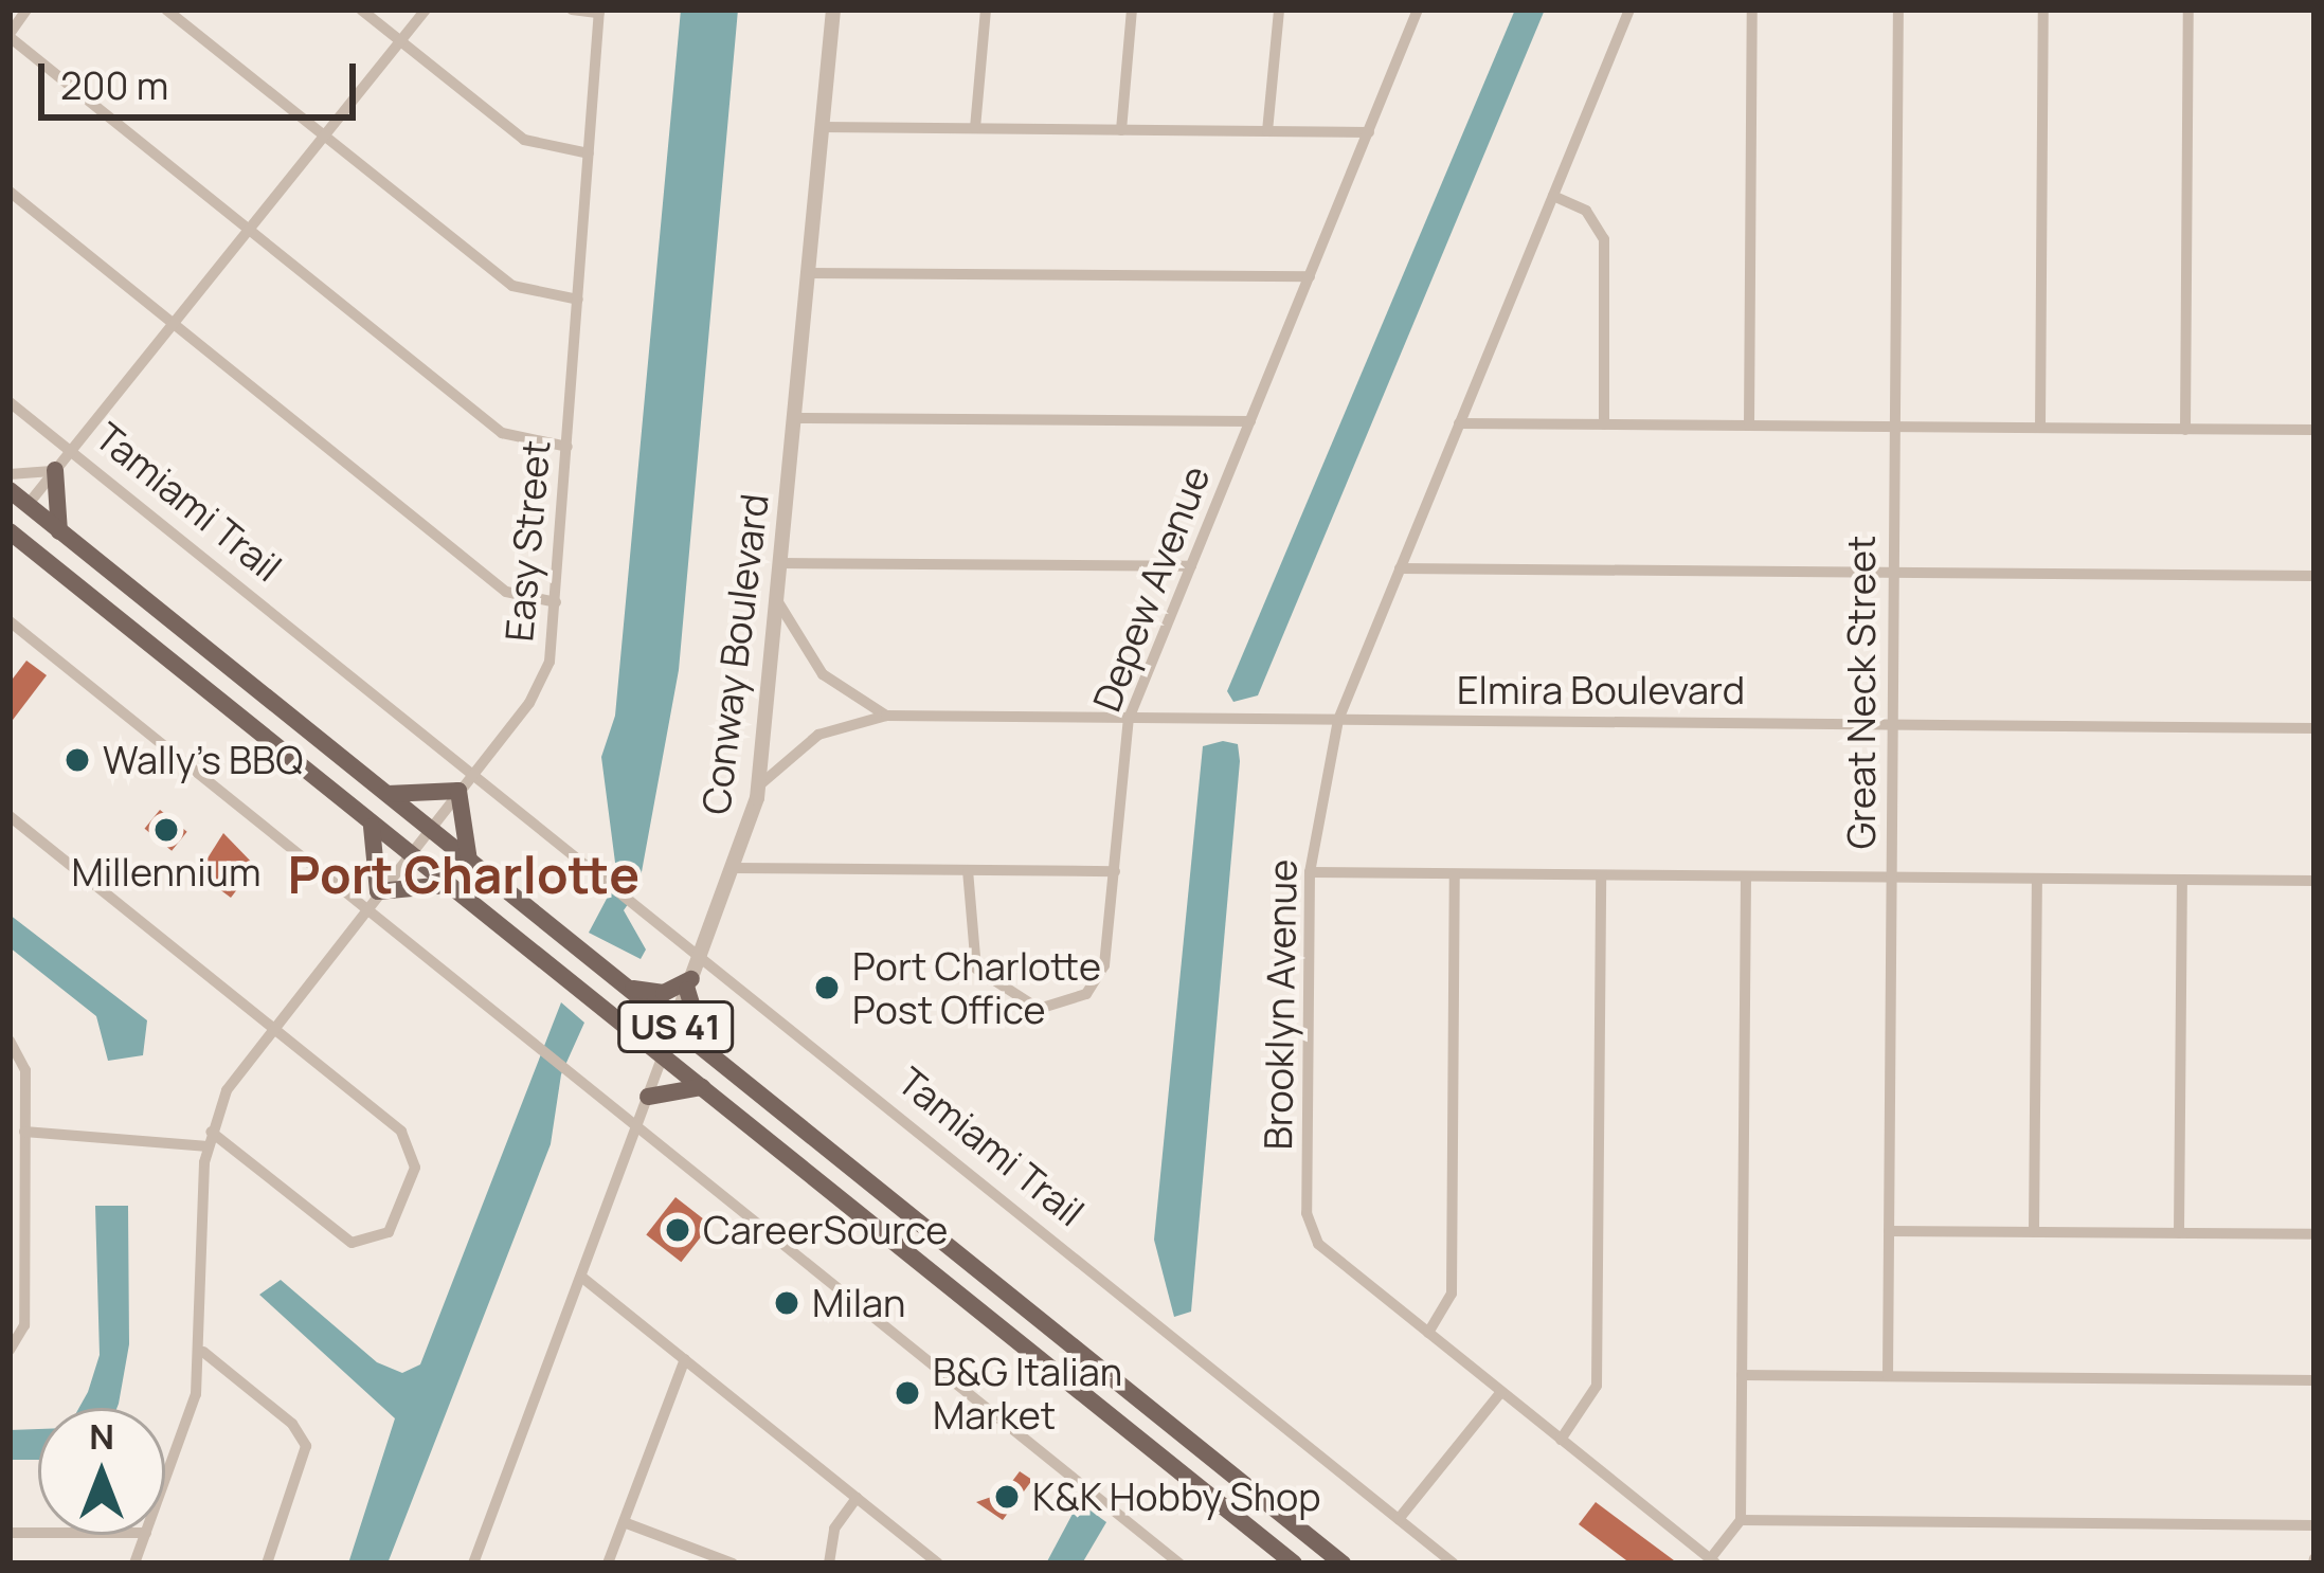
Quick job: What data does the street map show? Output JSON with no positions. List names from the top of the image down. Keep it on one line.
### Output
{"streets":{"main road":["US 41"],"street":["Tamiami Trail","Easy Street","Depew Avenue","Conway Boulevard","Elmira Boulevard","Great Neck Street","Brooklyn Avenue"]},"crossings":[["Tamiami Trail","Easy Street"],["Tamiami Trail","Conway Boulevard"],["Easy Street","US 41"],["Depew Avenue","Elmira Boulevard"],["Conway Boulevard","Elmira Boulevard"],["Conway Boulevard","US 41"],["Elmira Boulevard","Great Neck Street"],["Elmira Boulevard","Brooklyn Avenue"]],"districts":["Port Charlotte"],"places":["Wally's BBQ","Millennium","Port Charlotte Post Office","CareerSource","Milan","B&G Italian Market","K&K Hobby Shop"],"scale_bar":"200 m","north":"top"}
